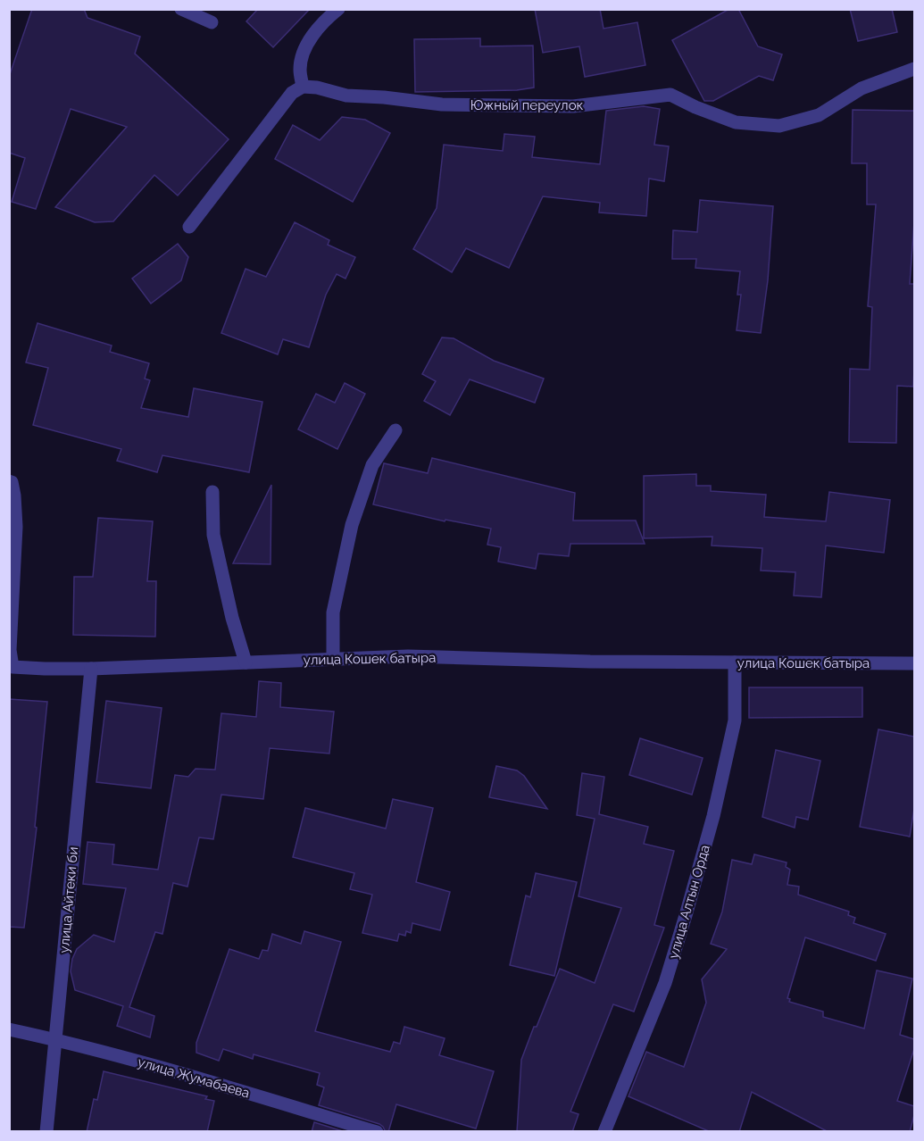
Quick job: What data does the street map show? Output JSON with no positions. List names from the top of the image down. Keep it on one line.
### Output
{"streets":{"street":["Южный переулок","улица Кошек батыра","улица Айтеки би","улица Алтын Орда","улица Жумабаева"]},"crossings":[["улица Кошек батыра","улица Айтеки би"],["улица Кошек батыра","улица Алтын Орда"],["улица Айтеки би","улица Жумабаева"]]}
